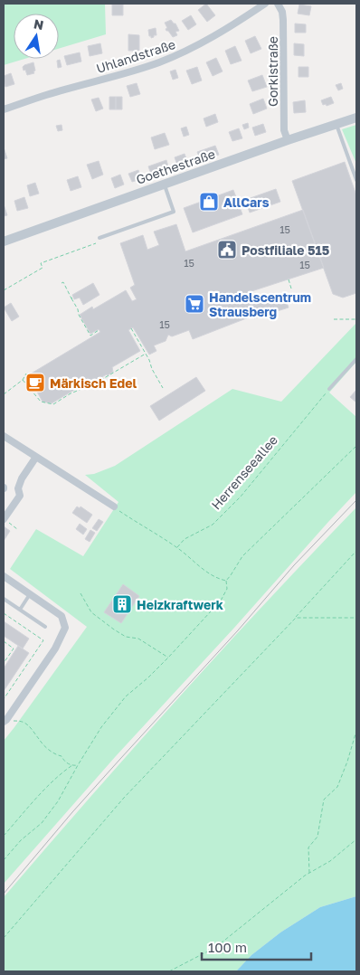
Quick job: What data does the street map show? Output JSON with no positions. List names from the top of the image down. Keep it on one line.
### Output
{"streets":{"street":["Uhlandstraße","Gorkistraße","Goethestraße"],"path":["Herrenseeallee"]},"crossings":[["Gorkistraße","Goethestraße"]],"places":{"shop":["AllCars"],"public building":["Postfiliale 515"],"supermarket":["Handelscentrum Strausberg"],"cafe":["Märkisch Edel"],"building":["Heizkraftwerk"]},"house_numbers":["15","15","15","15"],"scale_bar":"100 m","north":"top"}
